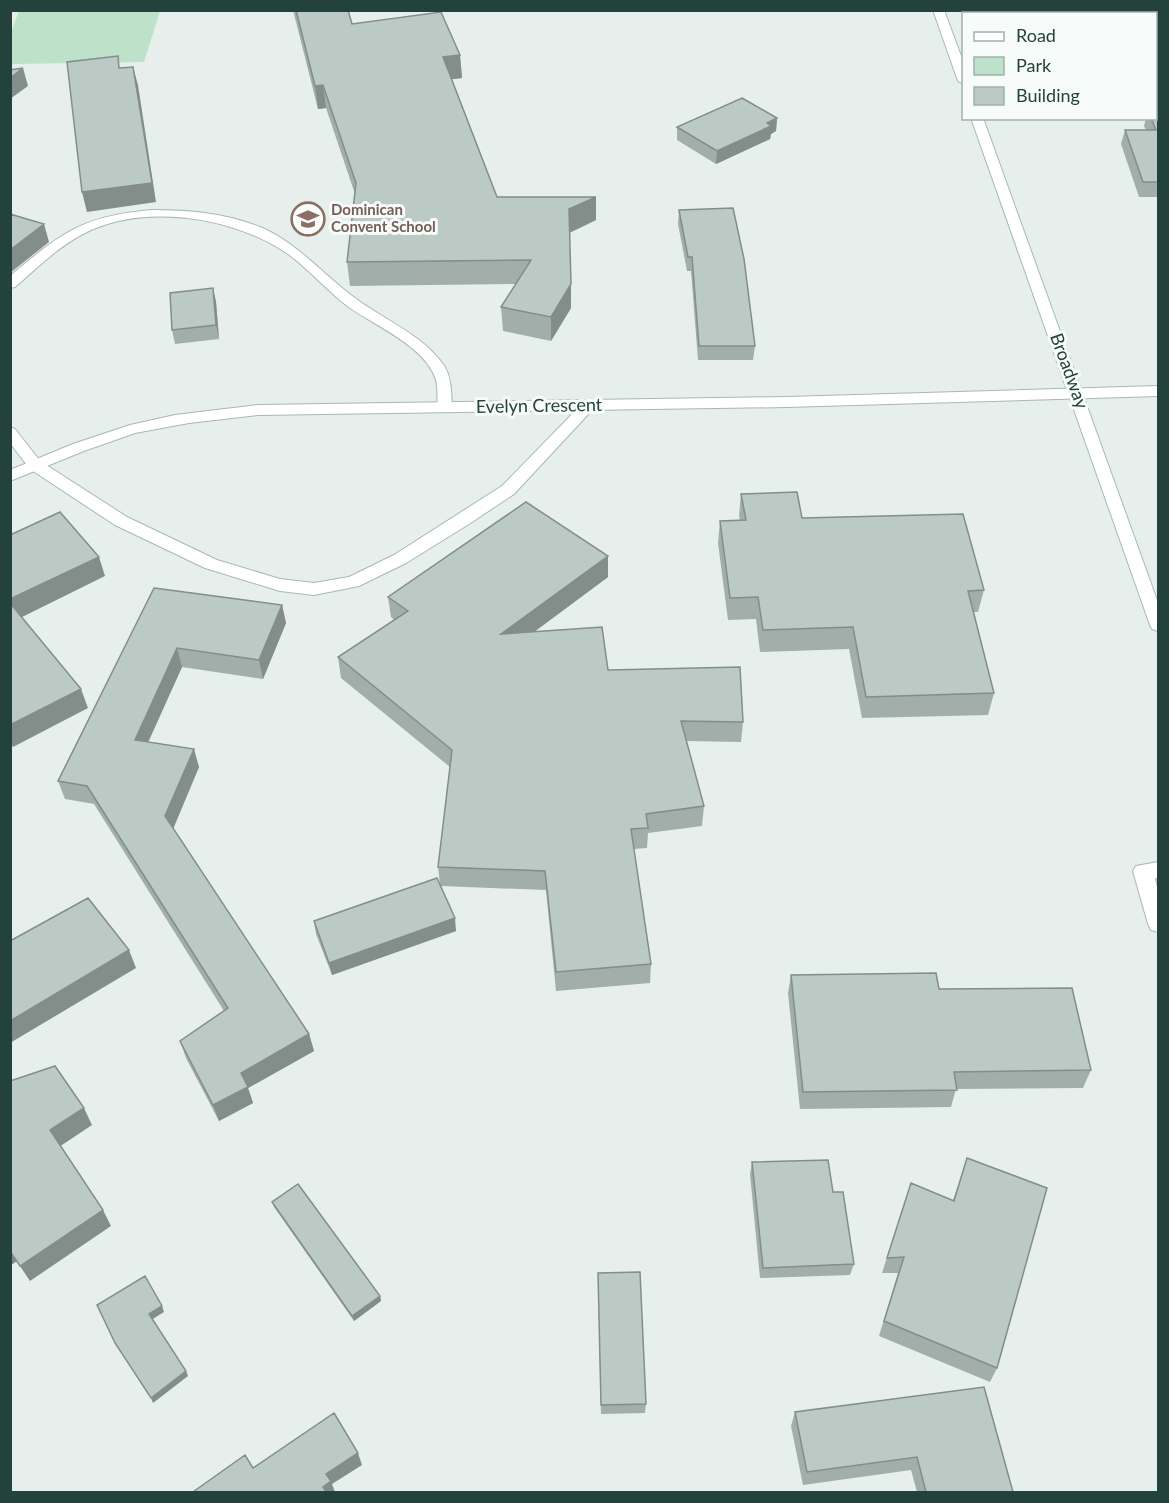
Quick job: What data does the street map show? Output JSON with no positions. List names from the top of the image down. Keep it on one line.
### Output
{"streets":{"street":["Broadway","Evelyn Crescent"]},"crossings":[["Broadway","Evelyn Crescent"]],"places":{"school or university":["Dominican Convent School"]},"legend":["Road","Park","Building"]}
